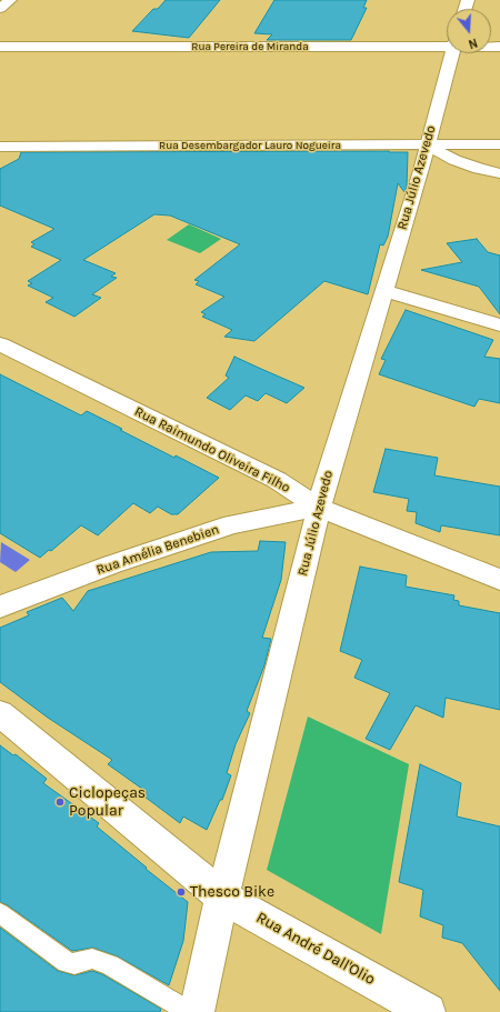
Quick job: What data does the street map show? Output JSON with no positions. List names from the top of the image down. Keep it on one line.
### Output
{"streets":{"street":["Rua Pereira de Miranda","Rua Desembargador Lauro Nogueira","Rua Júlio Azevedo","Rua Raimundo Oliveira Filho","Rua Amélia Benebien","Rua André Dall'Olio"]},"crossings":[["Rua Desembargador Lauro Nogueira","Rua Júlio Azevedo"],["Rua Júlio Azevedo","Rua Raimundo Oliveira Filho"],["Rua Júlio Azevedo","Rua Amélia Benebien"],["Rua Júlio Azevedo","Rua André Dall'Olio"],["Rua Raimundo Oliveira Filho","Rua Amélia Benebien"]],"places":["Ciclopeças Popular","Thesco Bike"],"north":"bottom"}
